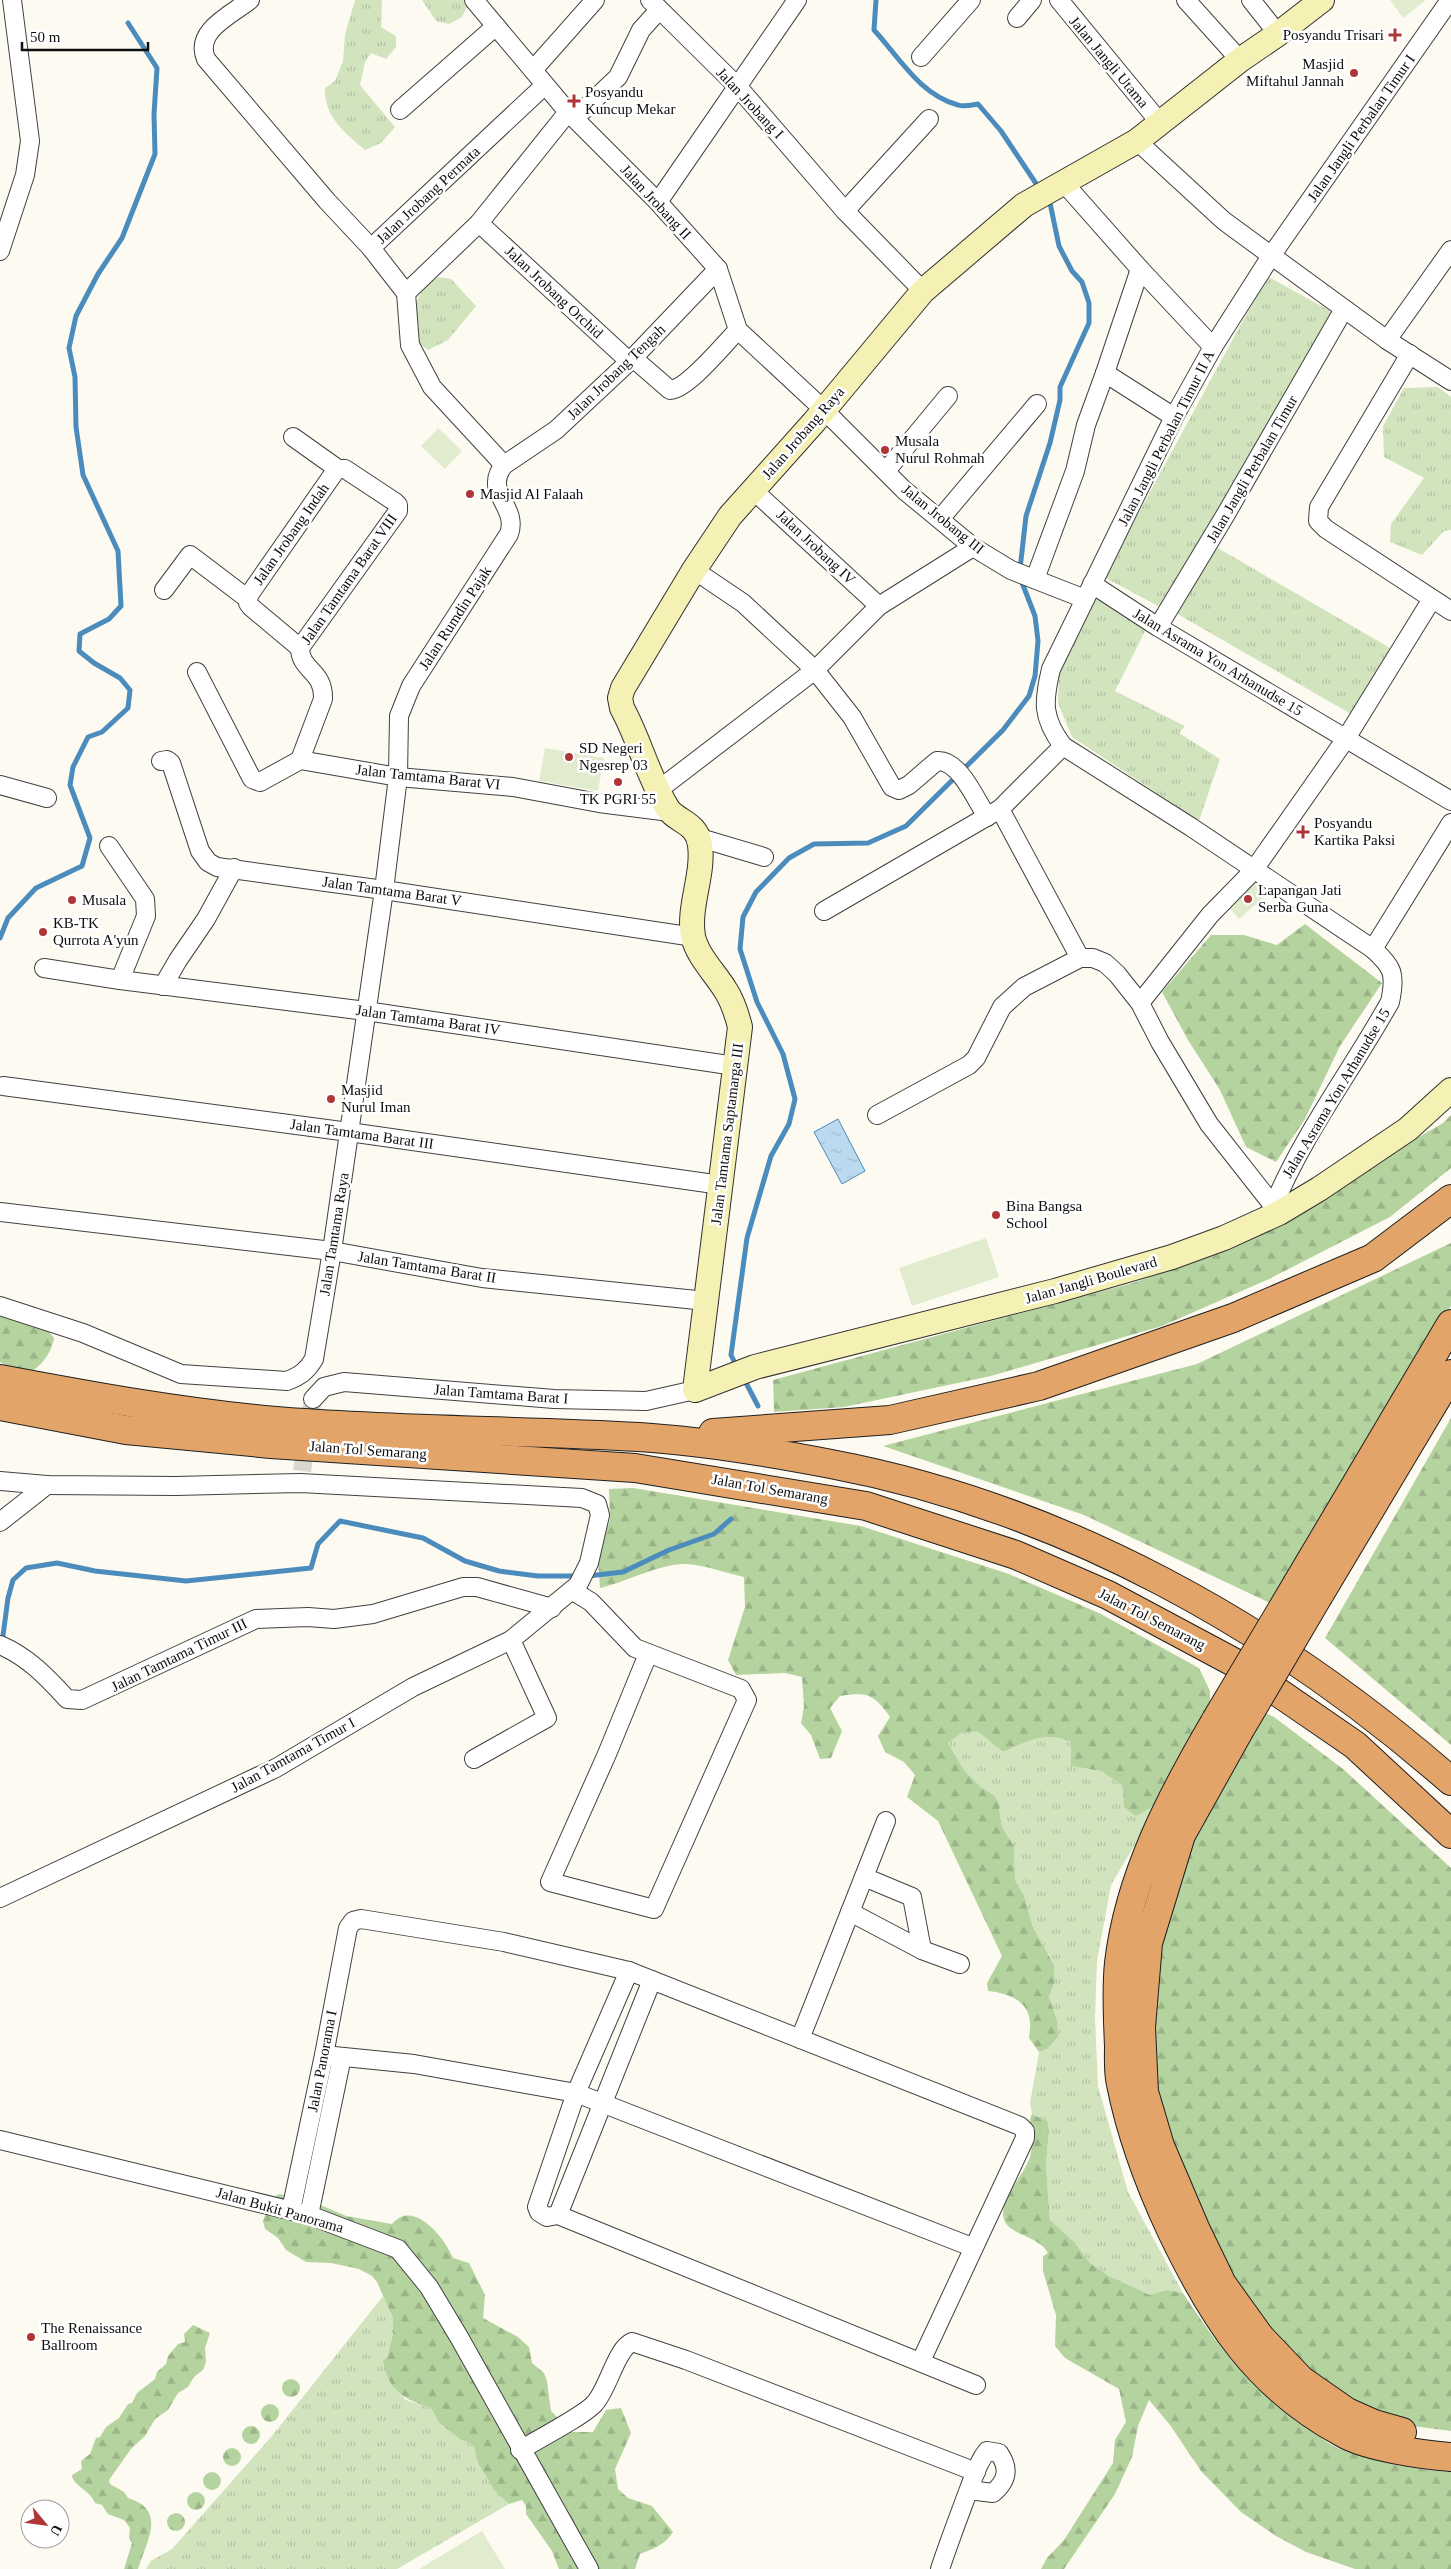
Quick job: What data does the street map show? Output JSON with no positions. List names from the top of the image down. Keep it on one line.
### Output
{"streets":{"highway":["Jalan Tol Semarang"],"street":["Jalan Jangli Utama","Jalan Jrobang I","Jalan Jangli Perbalan Timur I","Jalan Jrobang Permata","Jalan Jrobang II","Jalan Jrobang Orchid","Jalan Jrobang Tengah","Jalan Jrobang Raya","Jalan Jangli Perbalan Timur II A","Jalan Jangli Perbalan Timur","Jalan Jrobang III","Jalan Jrobang Indah","Jalan Jrobang IV","Jalan Tamtama Barat VIII","Jalan Rumdin Pajak","Jalan Asrama Yon Arhanudse 15","Jalan Tamtama Barat VI","Jalan Tamtama Barat V","Jalan Tamtama Barat IV","Jalan Tamtama Barat III","Jalan Tamtama Saptamarga III","Jalan Tamtama Raya","Jalan Tamtama Barat II","Jalan Jangli Boulevard","Jalan Tamtama Barat I","Jalan Tamtama Timur III","Jalan Tamtama Timur I","Jalan Panorama I","Jalan Bukit Panorama"]},"crossings":[["Jalan Jangli Utama","Jalan Jrobang Raya"],["Jalan Jrobang I","Jalan Jrobang Raya"],["Jalan Jangli Perbalan Timur I","Jalan Jangli Perbalan Timur II A"],["Jalan Jrobang Permata","Jalan Jrobang II"],["Jalan Jrobang II","Jalan Jrobang Orchid"],["Jalan Jrobang II","Jalan Jrobang Tengah"],["Jalan Jrobang II","Jalan Jrobang Raya"],["Jalan Jrobang II","Jalan Jrobang III"],["Jalan Jrobang Orchid","Jalan Jrobang Tengah"],["Jalan Jrobang Tengah","Jalan Rumdin Pajak"],["Jalan Jrobang Raya","Jalan Jrobang III"],["Jalan Jrobang Raya","Jalan Jrobang IV"],["Jalan Jrobang Raya","Jalan Tamtama Barat VI"],["Jalan Jangli Perbalan Timur II A","Jalan Jrobang III"],["Jalan Jangli Perbalan Timur II A","Jalan Asrama Yon Arhanudse 15"],["Jalan Jangli Perbalan Timur","Jalan Asrama Yon Arhanudse 15"],["Jalan Jrobang III","Jalan Asrama Yon Arhanudse 15"],["Jalan Jrobang Indah","Jalan Tamtama Barat VIII"],["Jalan Tamtama Barat VIII","Jalan Tamtama Barat VI"],["Jalan Rumdin Pajak","Jalan Tamtama Barat VI"],["Jalan Rumdin Pajak","Jalan Tamtama Raya"],["Jalan Asrama Yon Arhanudse 15","Jalan Jangli Boulevard"],["Jalan Tamtama Barat VI","Jalan Tamtama Raya"],["Jalan Tamtama Barat V","Jalan Tamtama Saptamarga III"],["Jalan Tamtama Barat V","Jalan Tamtama Raya"],["Jalan Tamtama Barat IV","Jalan Tamtama Saptamarga III"],["Jalan Tamtama Barat IV","Jalan Tamtama Raya"],["Jalan Tamtama Barat III","Jalan Tamtama Saptamarga III"],["Jalan Tamtama Barat III","Jalan Tamtama Raya"],["Jalan Tamtama Saptamarga III","Jalan Tamtama Barat II"],["Jalan Tamtama Saptamarga III","Jalan Jangli Boulevard"],["Jalan Tamtama Saptamarga III","Jalan Tamtama Barat I"],["Jalan Tamtama Raya","Jalan Tamtama Barat II"],["Jalan Jangli Boulevard","Jalan Tamtama Barat I"],["Jalan Tamtama Timur III","Jalan Tamtama Timur I"],["Jalan Panorama I","Jalan Bukit Panorama"]],"places":{"health":["Posyandu Trisari","Posyandu Kuncup Mekar","Posyandu Kartika Paksi"],"other":["Masjid Miftahul Jannah","Musala Nurul Rohmah","Masjid Al Falaah","SD Negeri Ngesrep 03","TK PGRI 55","Lapangan Jati Serba Guna","Musala","KB-TK Qurrota A'yun","Masjid Nurul Iman","Bina Bangsa School","The Renaissance Ballroom"]},"scale_bar":"50 m","north":"bottom right"}
